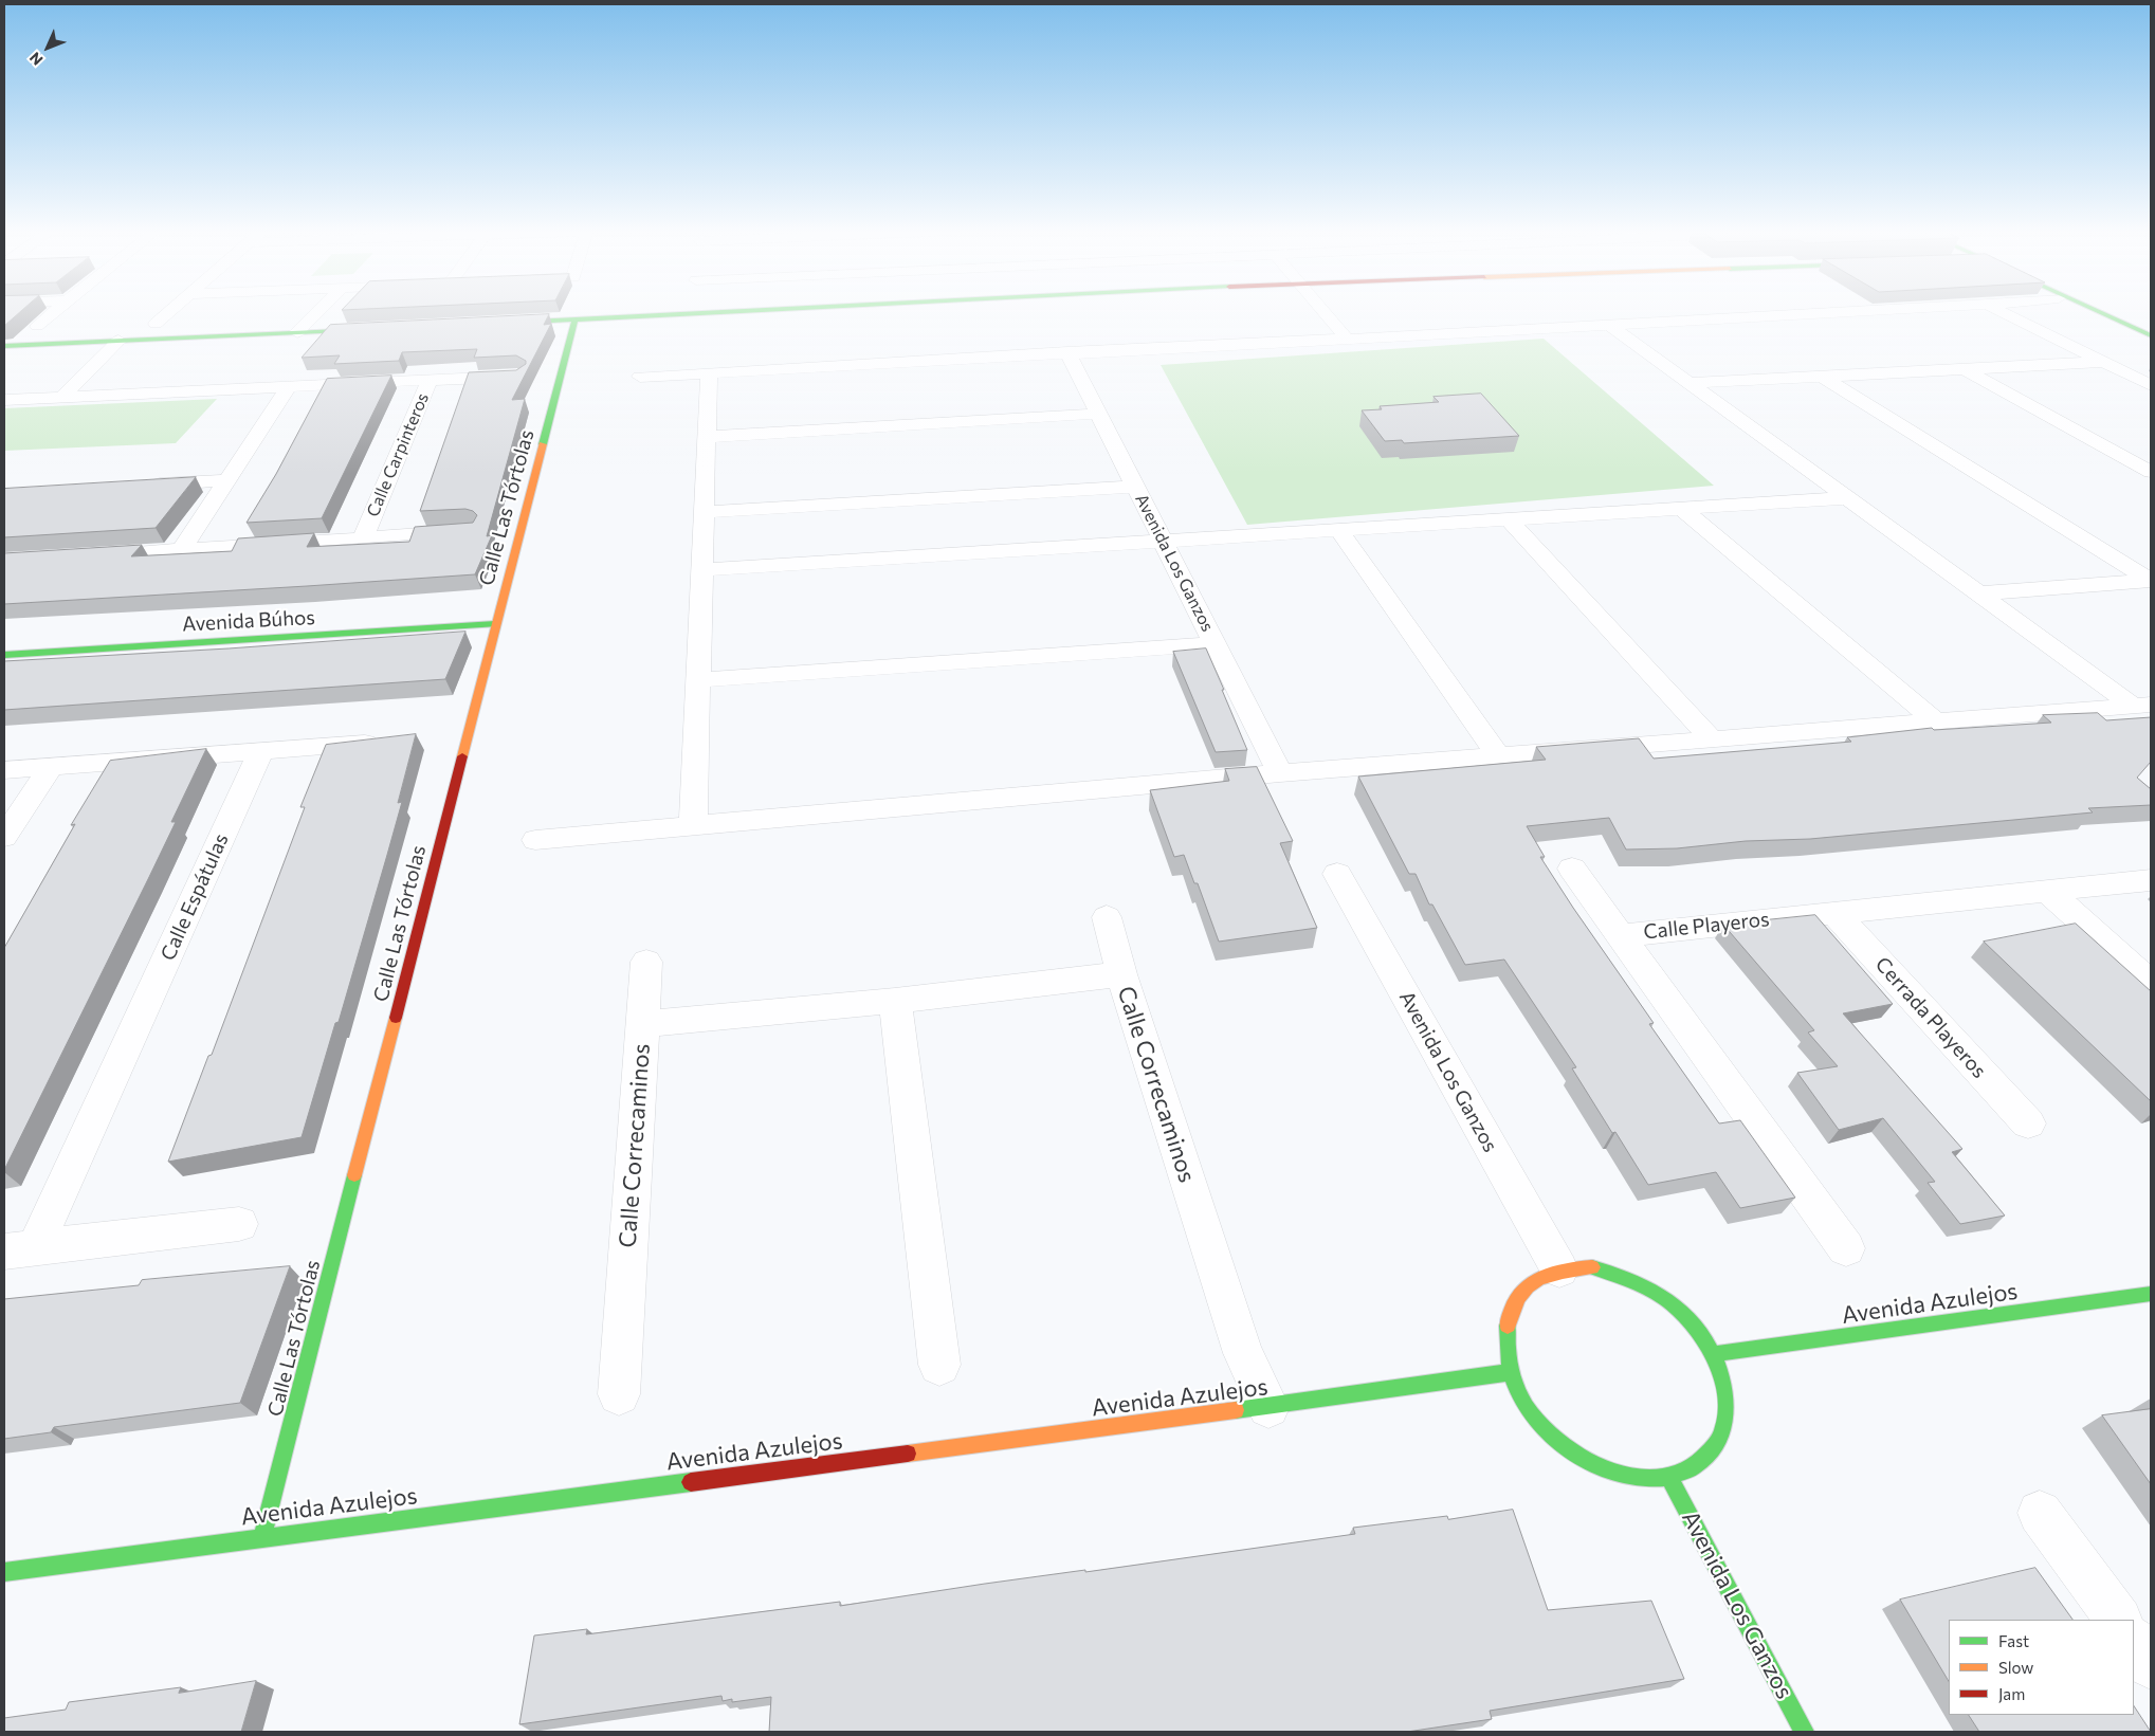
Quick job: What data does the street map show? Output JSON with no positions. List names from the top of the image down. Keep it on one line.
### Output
{"streets":{"street":["Calle Carpinteros","Calle Las Tórtolas","Avenida Los Ganzos","Avenida Búhos","Calle Espátulas","Calle Playeros","Cerrada Playeros","Calle Correcaminos","Avenida Azulejos"]},"crossings":[["Calle Las Tórtolas","Avenida Búhos"],["Calle Las Tórtolas","Avenida Azulejos"],["Calle Playeros","Cerrada Playeros"],["Calle Correcaminos","Avenida Azulejos"]],"legend":["Fast","Slow","Jam"],"north":"bottom left"}
